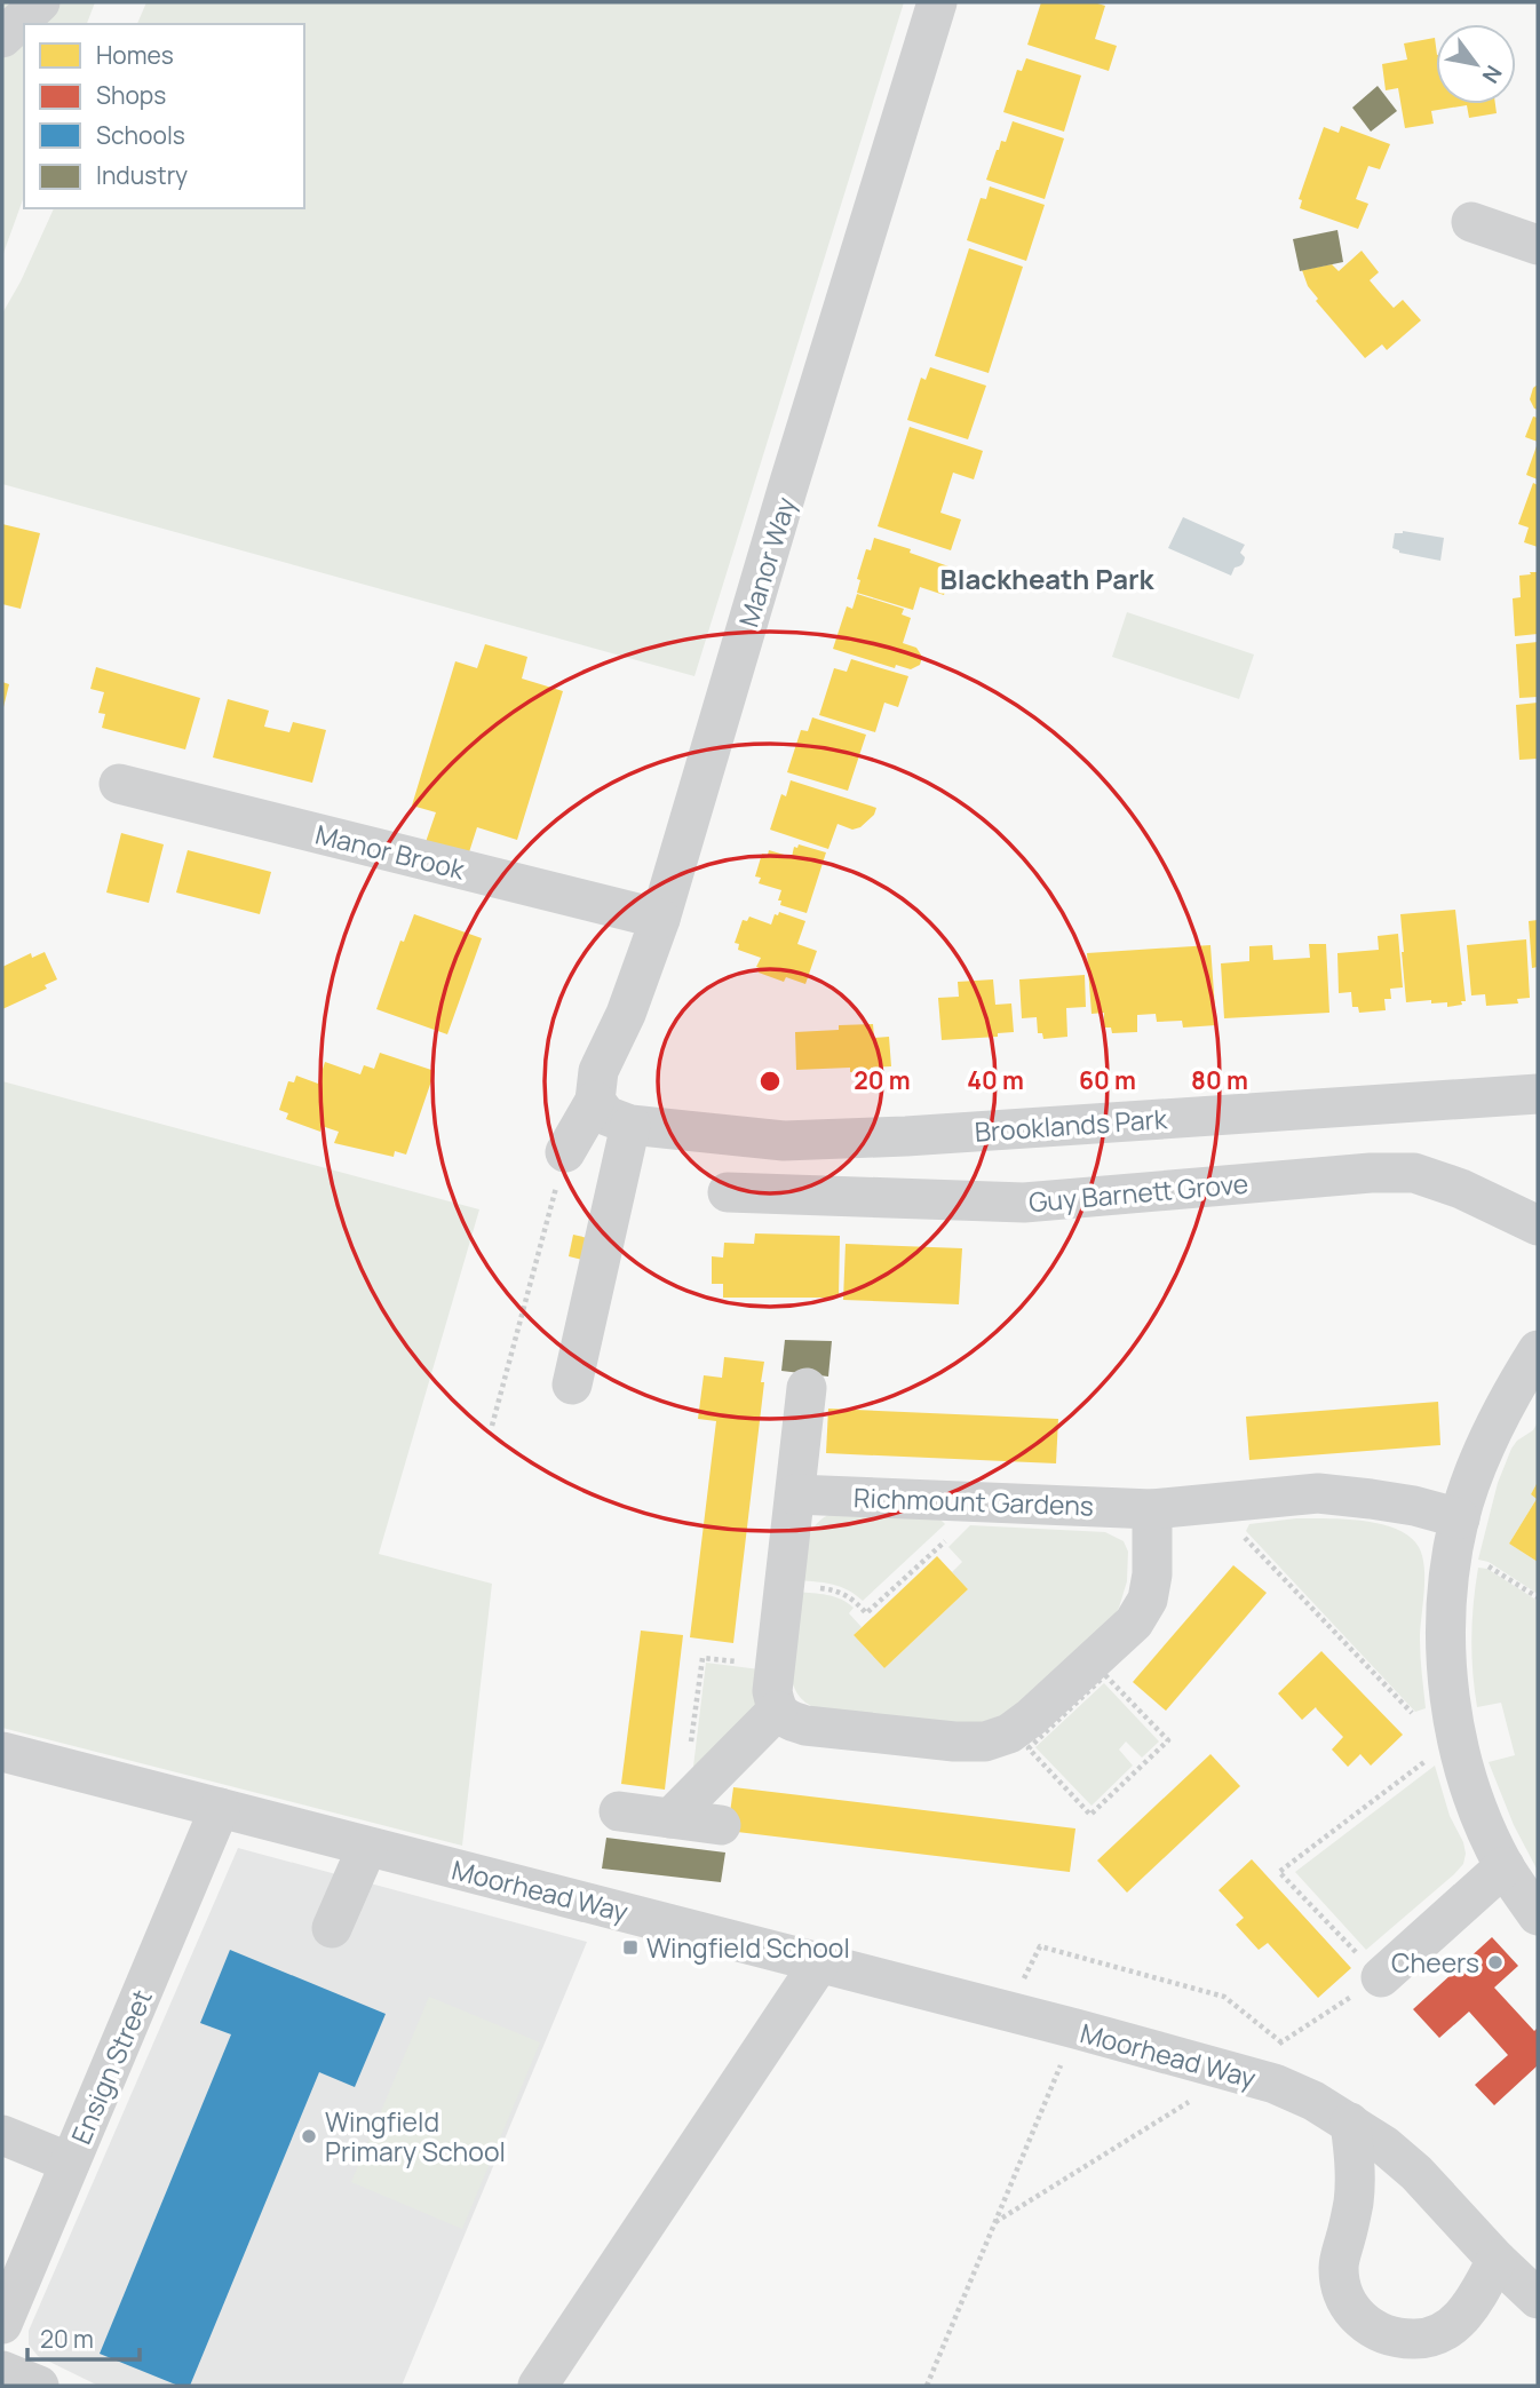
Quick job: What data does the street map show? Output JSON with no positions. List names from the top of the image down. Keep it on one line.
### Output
{"streets":{"street":["Manor Way","Manor Brook","Brooklands Park","Guy Barnett Grove","Richmount Gardens","Moorhead Way","Ensign Street"]},"crossings":[["Manor Way","Manor Brook"],["Manor Way","Brooklands Park"],["Moorhead Way","Ensign Street"]],"districts":["Blackheath Park"],"places":{"transit":["Wingfield School"],"other":["Cheers","Wingfield Primary School"]},"legend":["Homes","Shops","Schools","Industry"],"scale_bar":"20 m","north":"bottom right","rings":["20 m","40 m","60 m","80 m"]}
